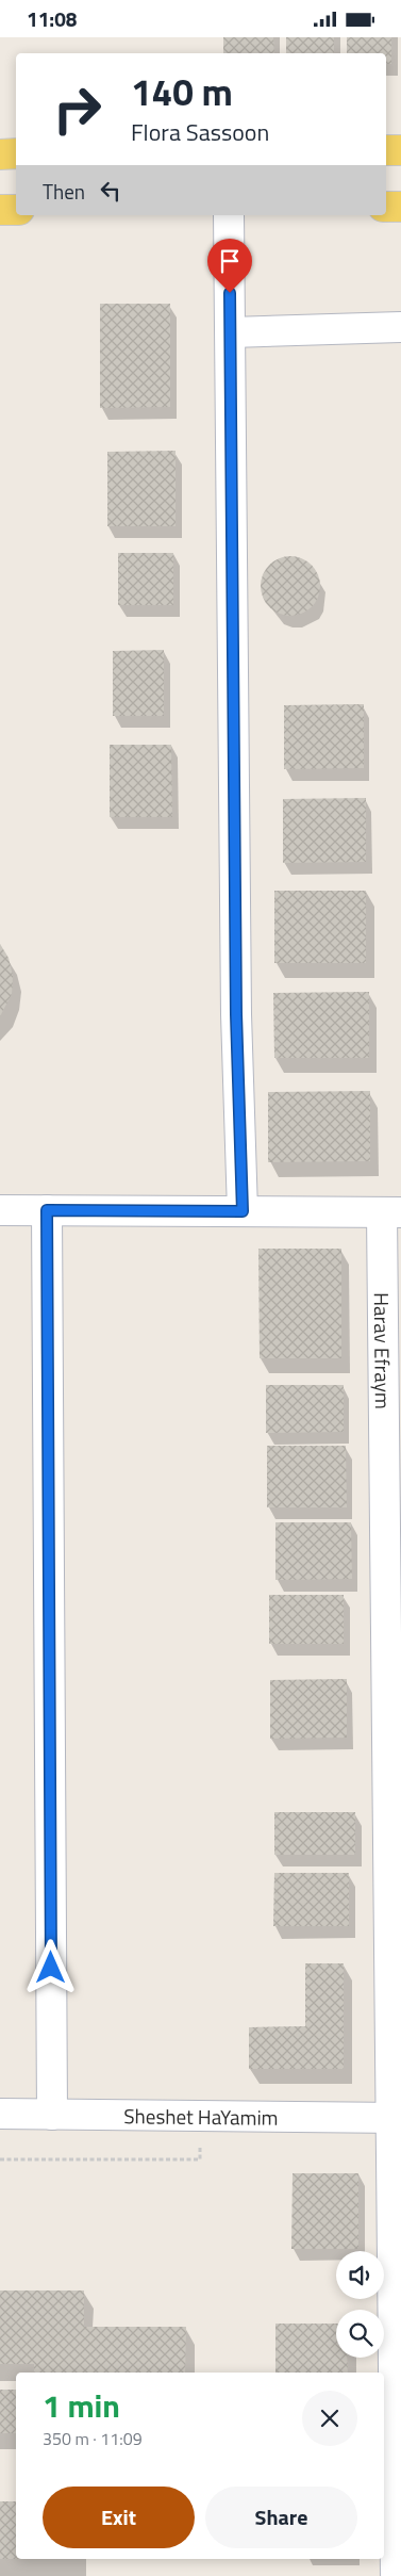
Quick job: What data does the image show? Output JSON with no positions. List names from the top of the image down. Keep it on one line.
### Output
{"streets":{"street":["Harav Efraym","Sheshet HaYamim"]},"crossings":[["Harav Efraym","Sheshet HaYamim"]],"page":{"status":"11:08","turn":["140 m","Flora Sassoon"],"then":"Then","heading":["1 min","350 m · 11:09"],"buttons":["Exit","Share"]}}
